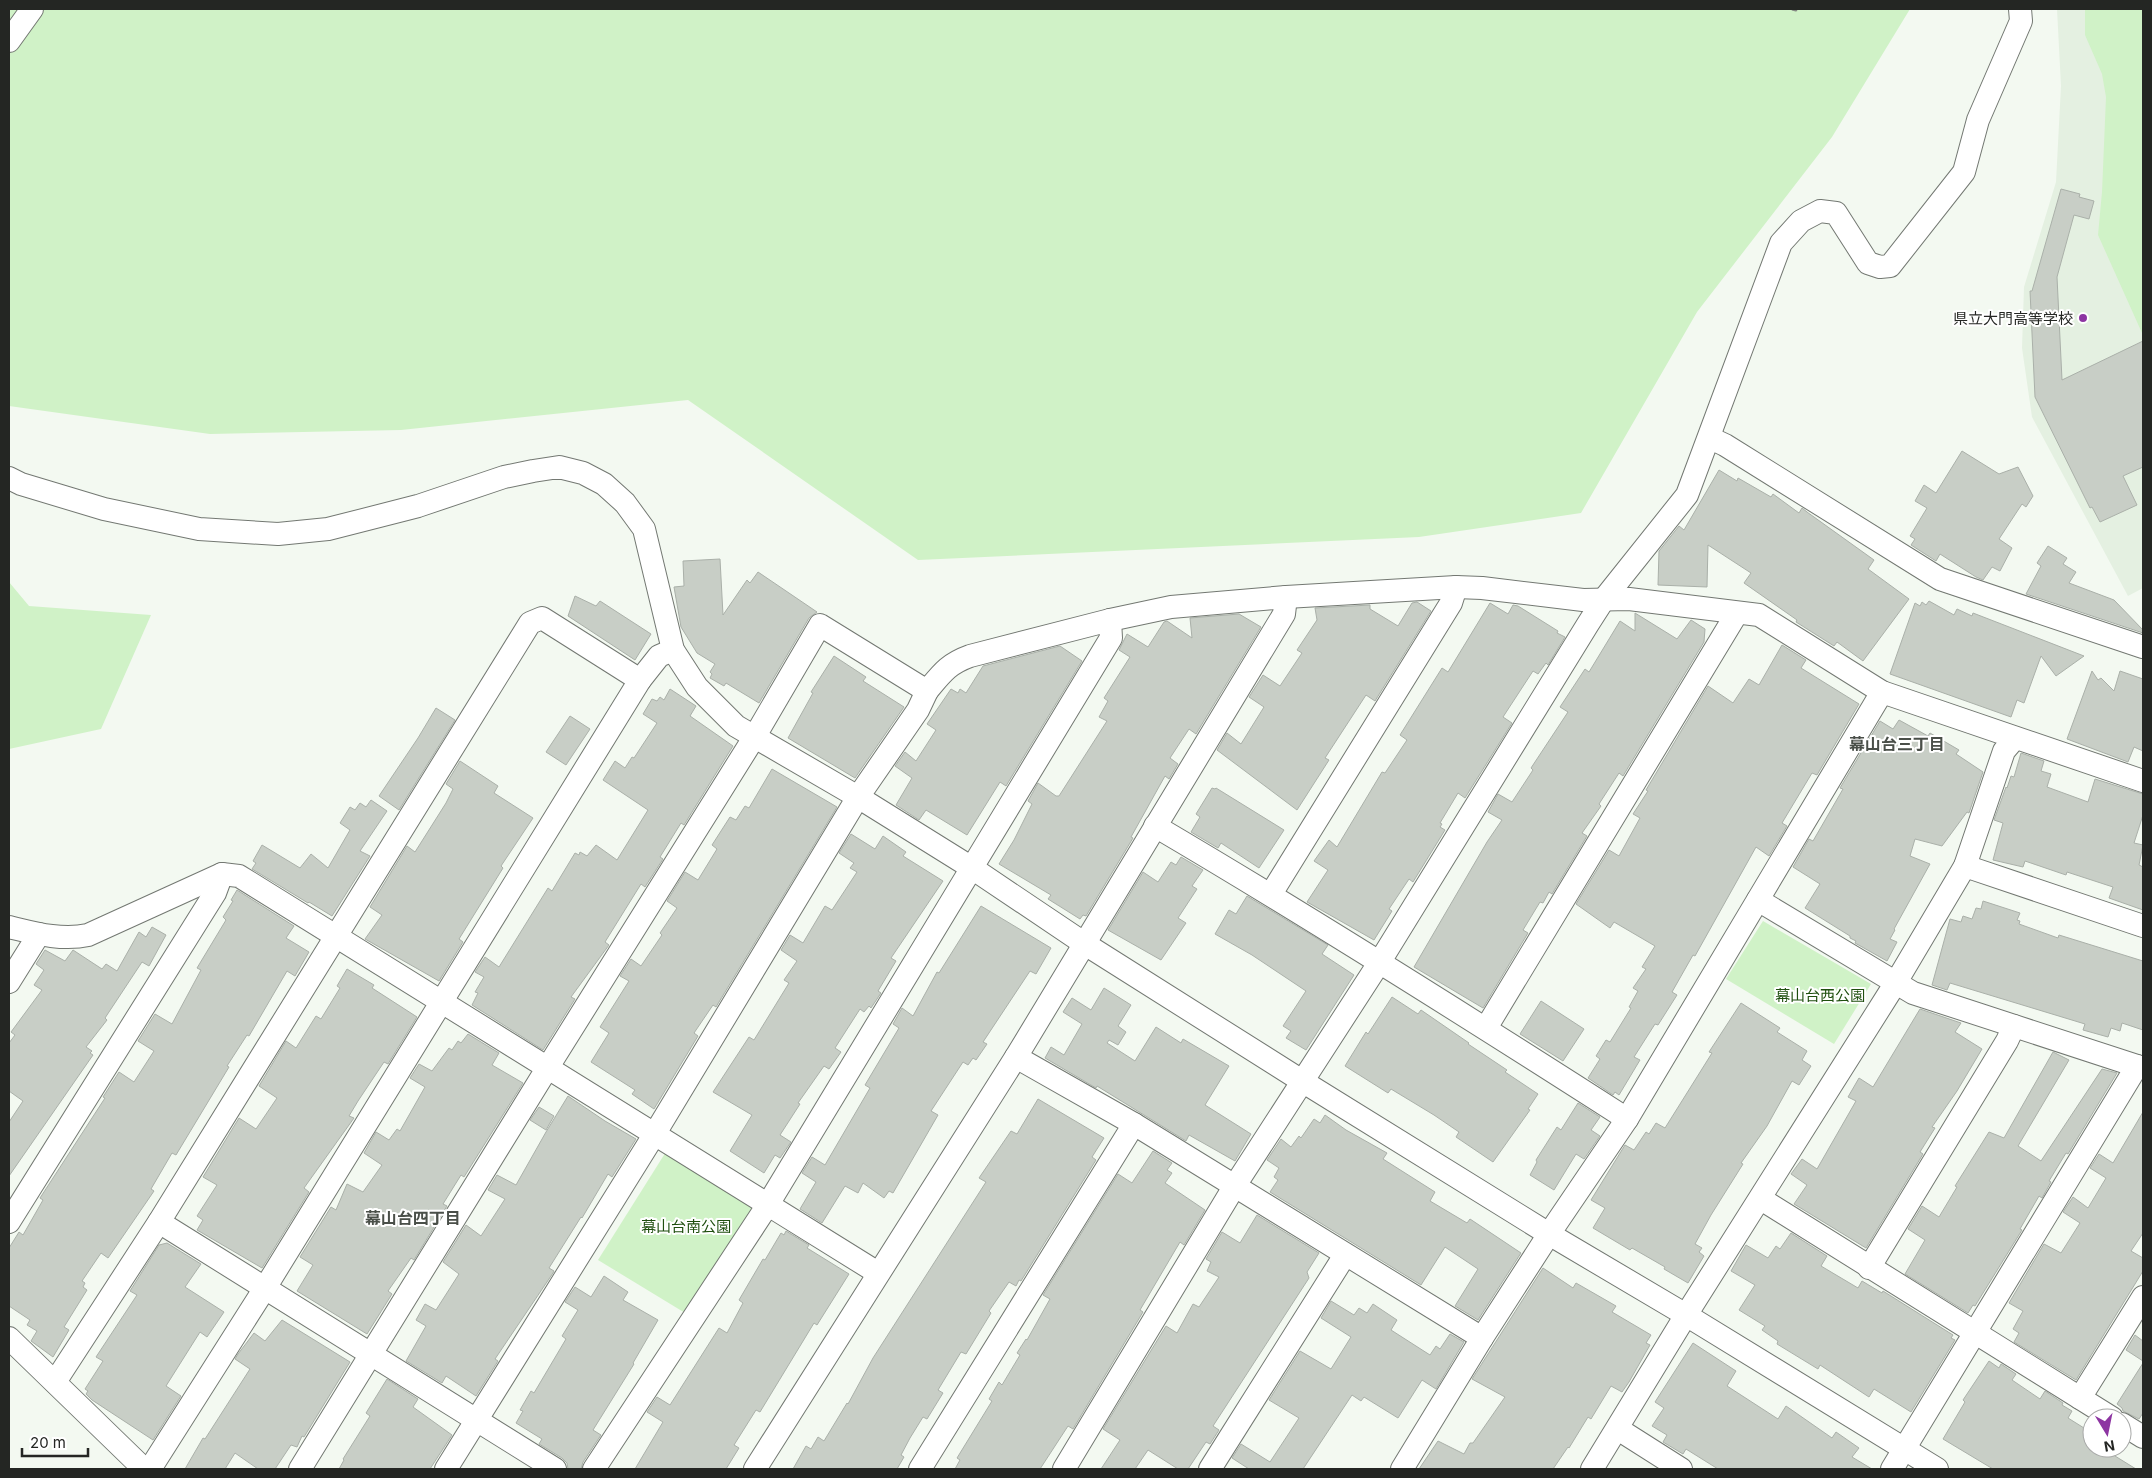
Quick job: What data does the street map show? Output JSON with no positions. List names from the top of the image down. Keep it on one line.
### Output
{"districts":["幕山台三丁目","幕山台四丁目"],"parks":["幕山台西公園","幕山台南公園"],"places":["県立大門高等学校"],"scale_bar":"20 m","north":"bottom"}
